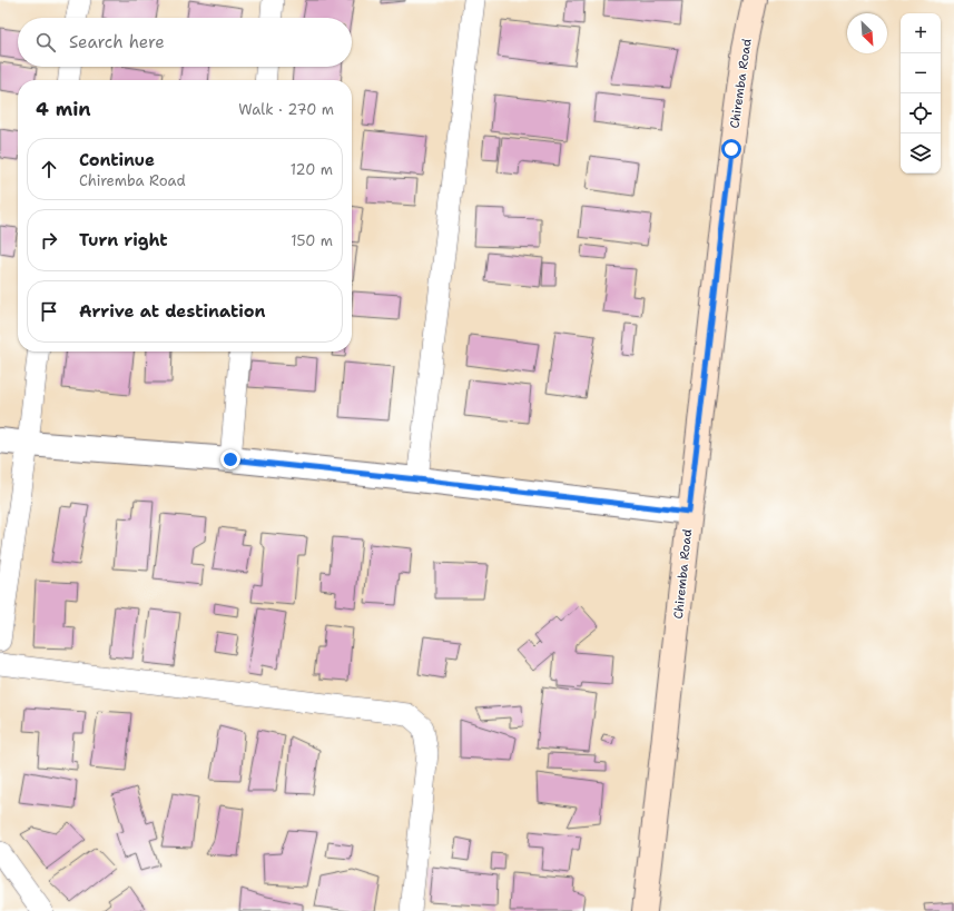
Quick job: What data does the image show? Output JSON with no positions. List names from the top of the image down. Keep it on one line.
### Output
{"streets":{"main road":["Chiremba Road"]},"north":"bottom right","page":{"map_buttons":["+","−"],"search":"Search here","heading":["4 min","Walk · 270 m"],"list":[["Continue","Chiremba Road","120 m"],["Turn right","150 m"],"Arrive at destination"]}}
